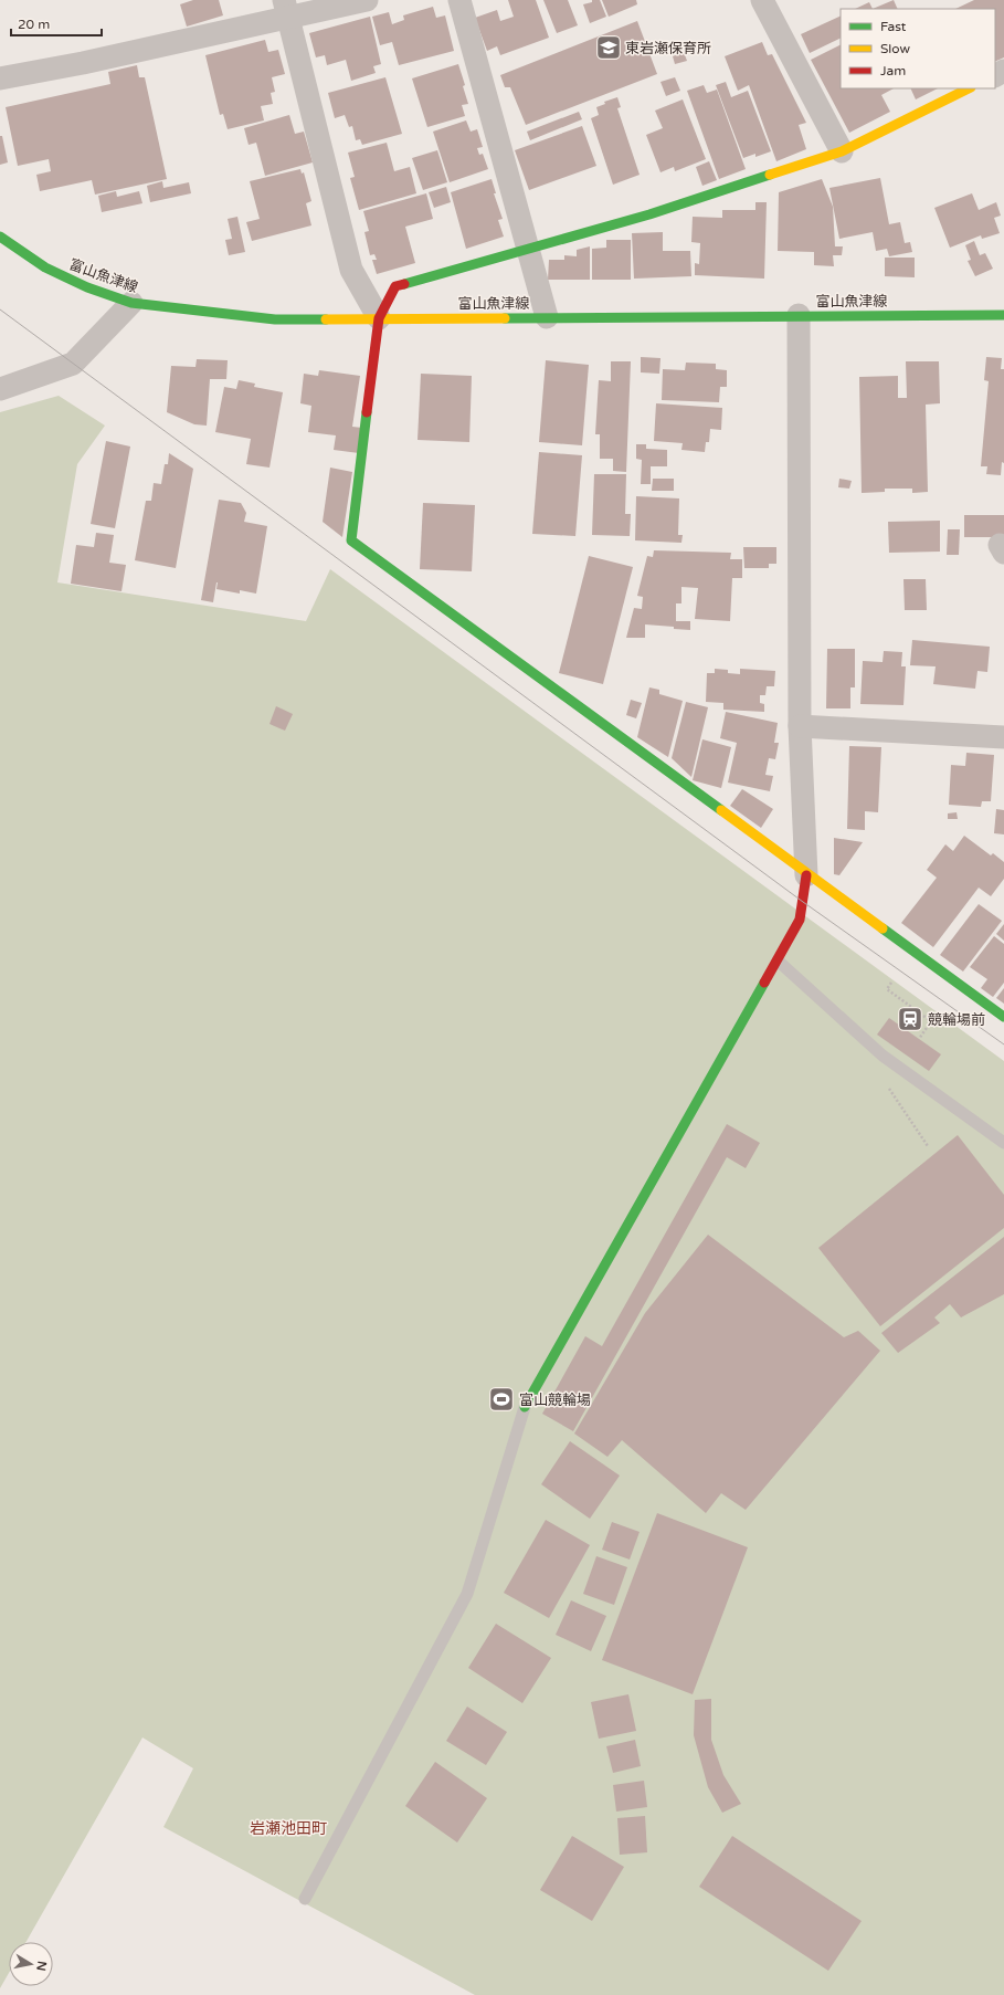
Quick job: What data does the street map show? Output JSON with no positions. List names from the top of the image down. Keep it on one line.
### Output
{"streets":{"street":["富山魚津線"]},"districts":["岩瀬池田町"],"places":{"school or university":["東岩瀬保育所"],"station":["競輪場前"],"sports":["富山競輪場"]},"legend":["Fast","Slow","Jam"],"scale_bar":"20 m","north":"right"}
